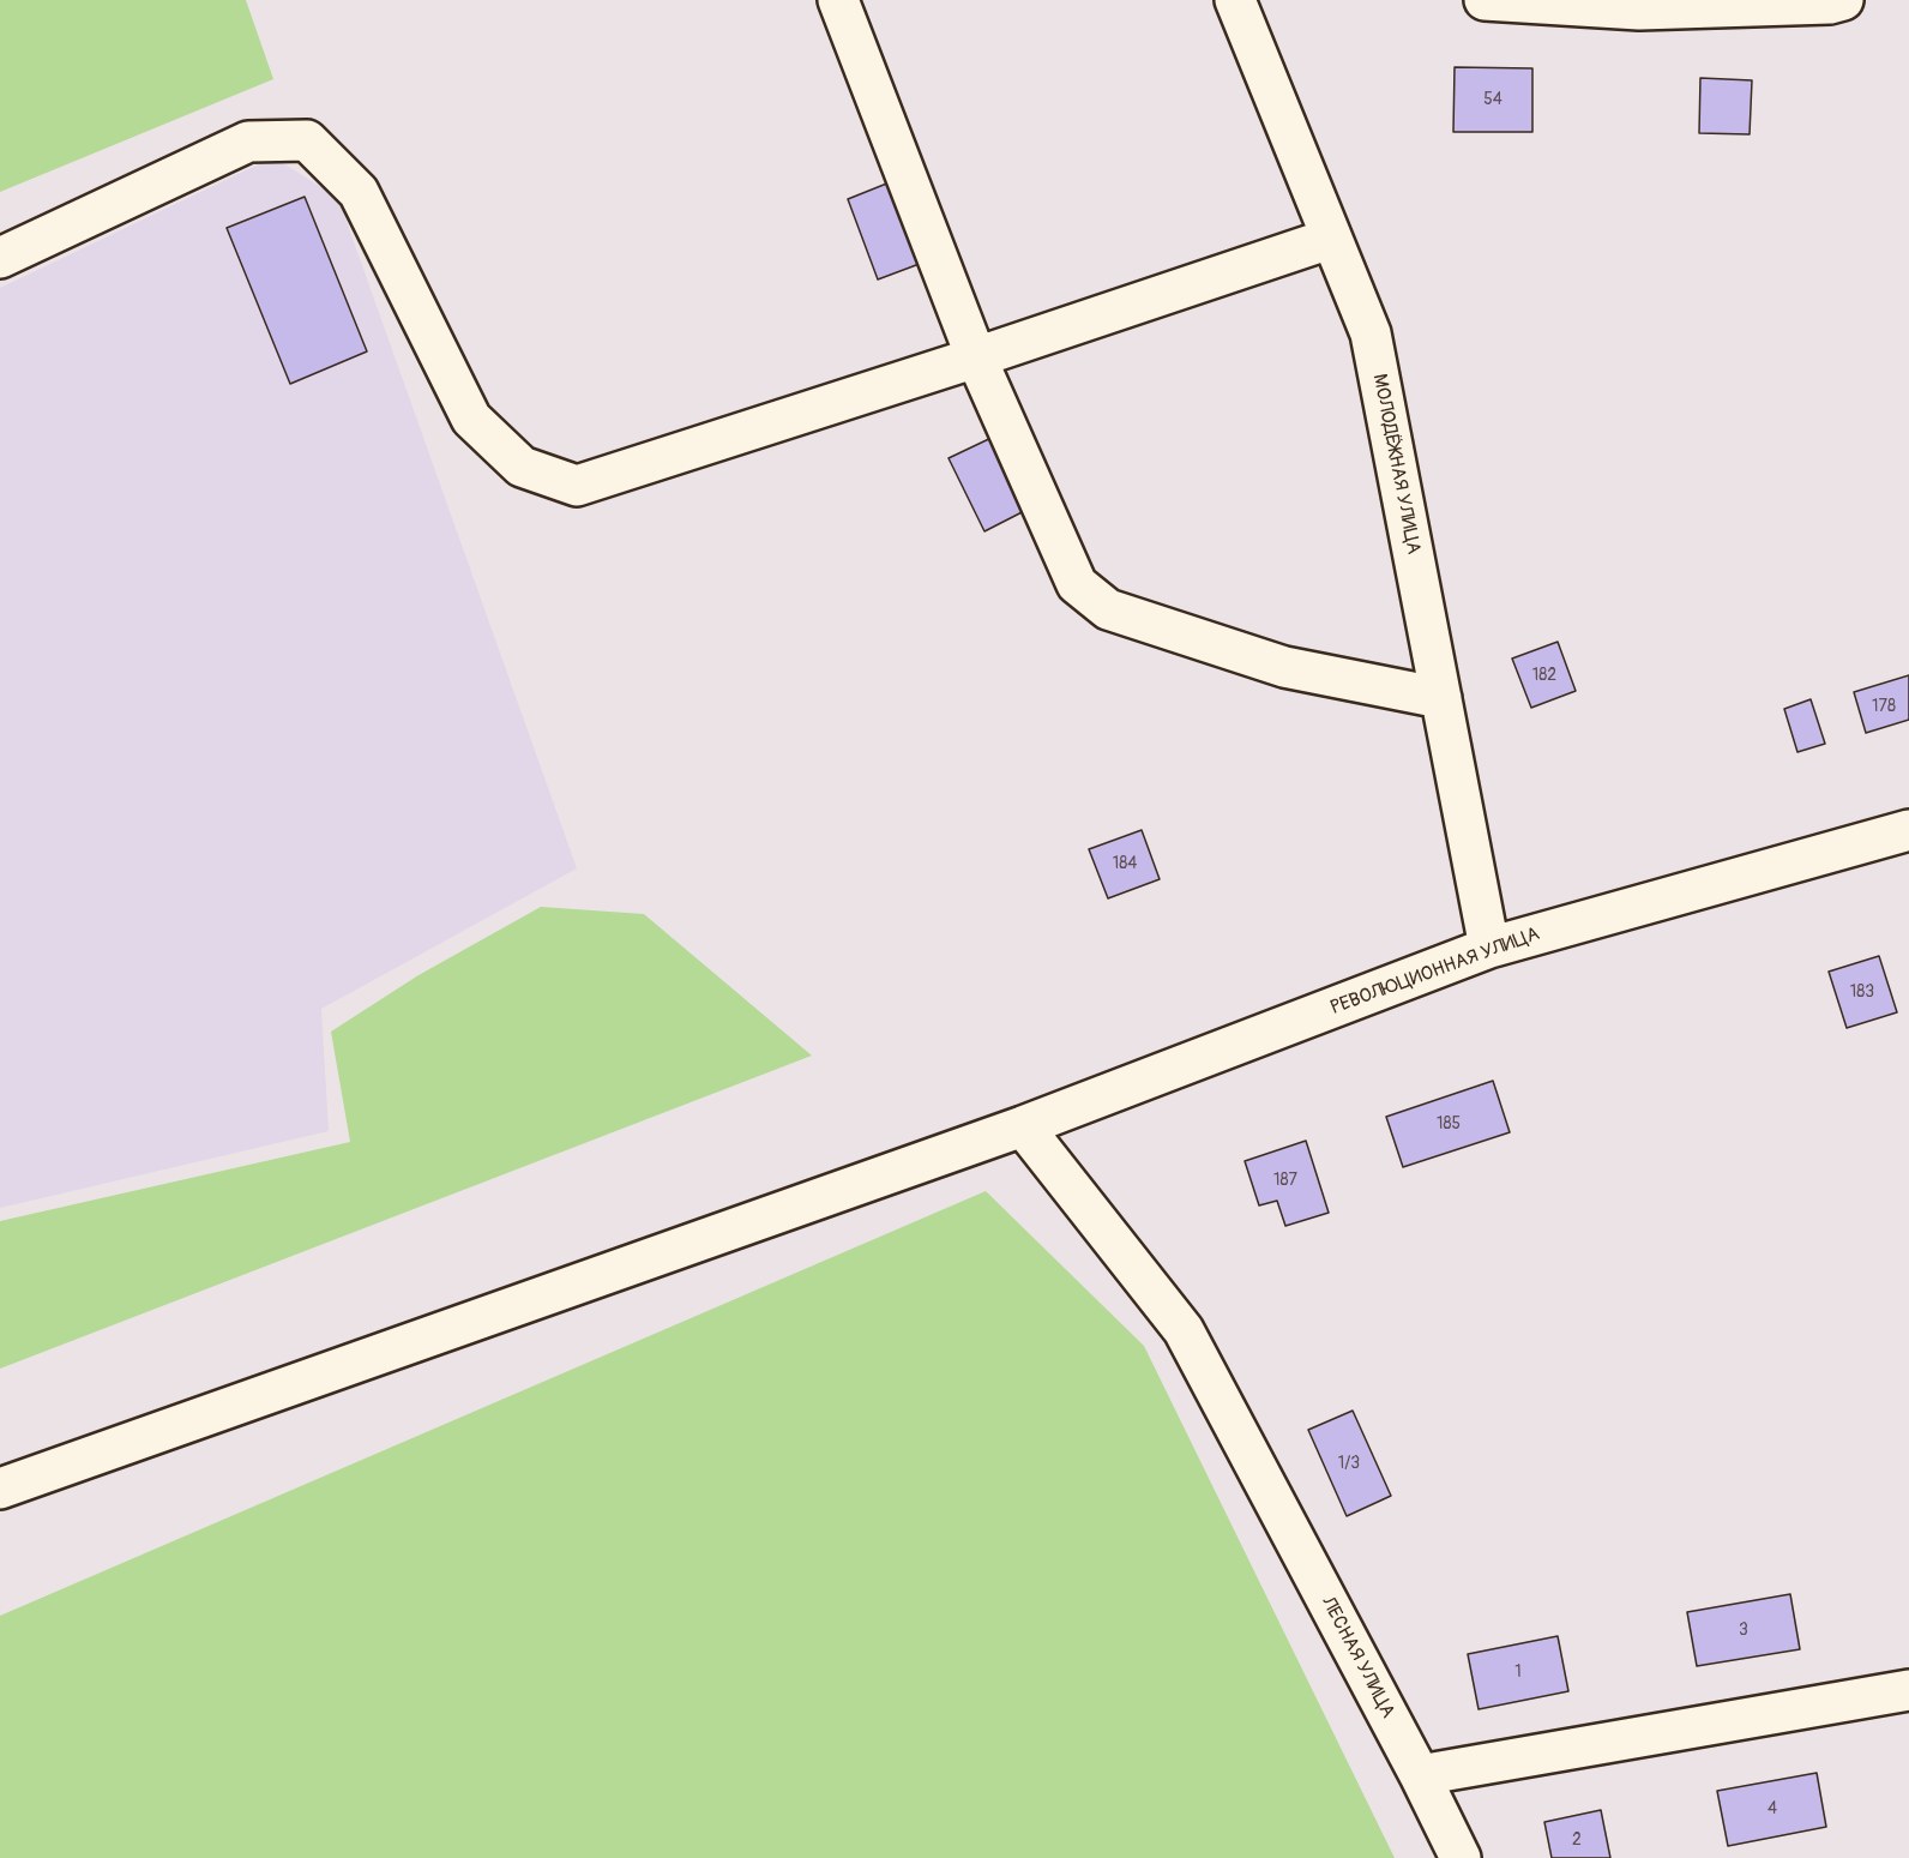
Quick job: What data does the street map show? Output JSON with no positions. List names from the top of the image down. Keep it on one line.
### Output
{"streets":{"street":["МОЛОДЁЖНАЯ УЛИЦА","РЕВОЛЮЦИОННАЯ УЛИЦА","ЛЕСНАЯ УЛИЦА"]},"crossings":[["МОЛОДЁЖНАЯ УЛИЦА","РЕВОЛЮЦИОННАЯ УЛИЦА"],["РЕВОЛЮЦИОННАЯ УЛИЦА","ЛЕСНАЯ УЛИЦА"]],"house_numbers":["54","182","178","184","183","185","187","1/3","3","1","4","2"]}
